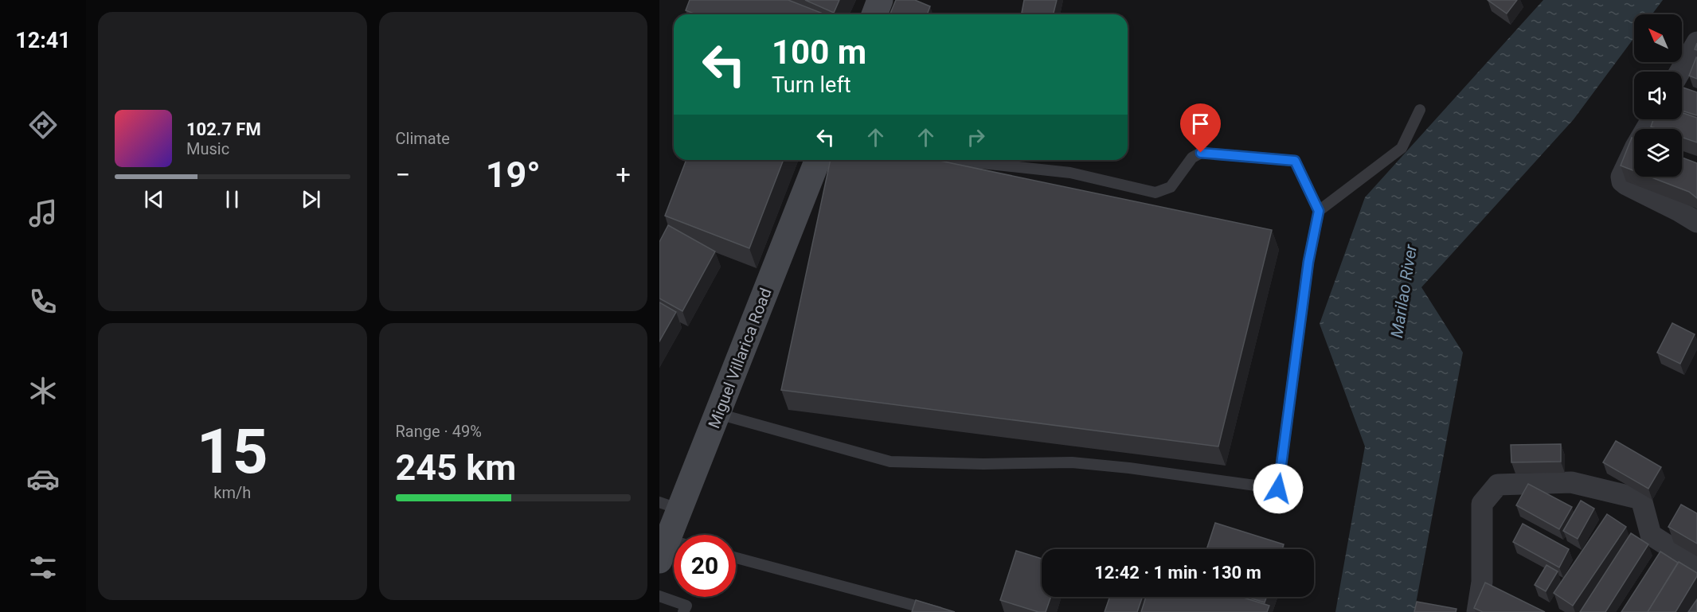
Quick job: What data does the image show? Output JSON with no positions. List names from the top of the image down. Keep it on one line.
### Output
{"streets":{"main road":["Miguel Villarica Road"]},"water":["Marilao River"],"north":"top left","page":{"tabs":"12:41","tile":["Climate",["15","km/h"],["Range · 49%","245 km"]],"turn":["100 m","Turn left"],"song":["102.7 FM","Music"],"heat":["−","19°","+"],"limit":"20","trip":"12:42 · 1 min · 130 m"}}
